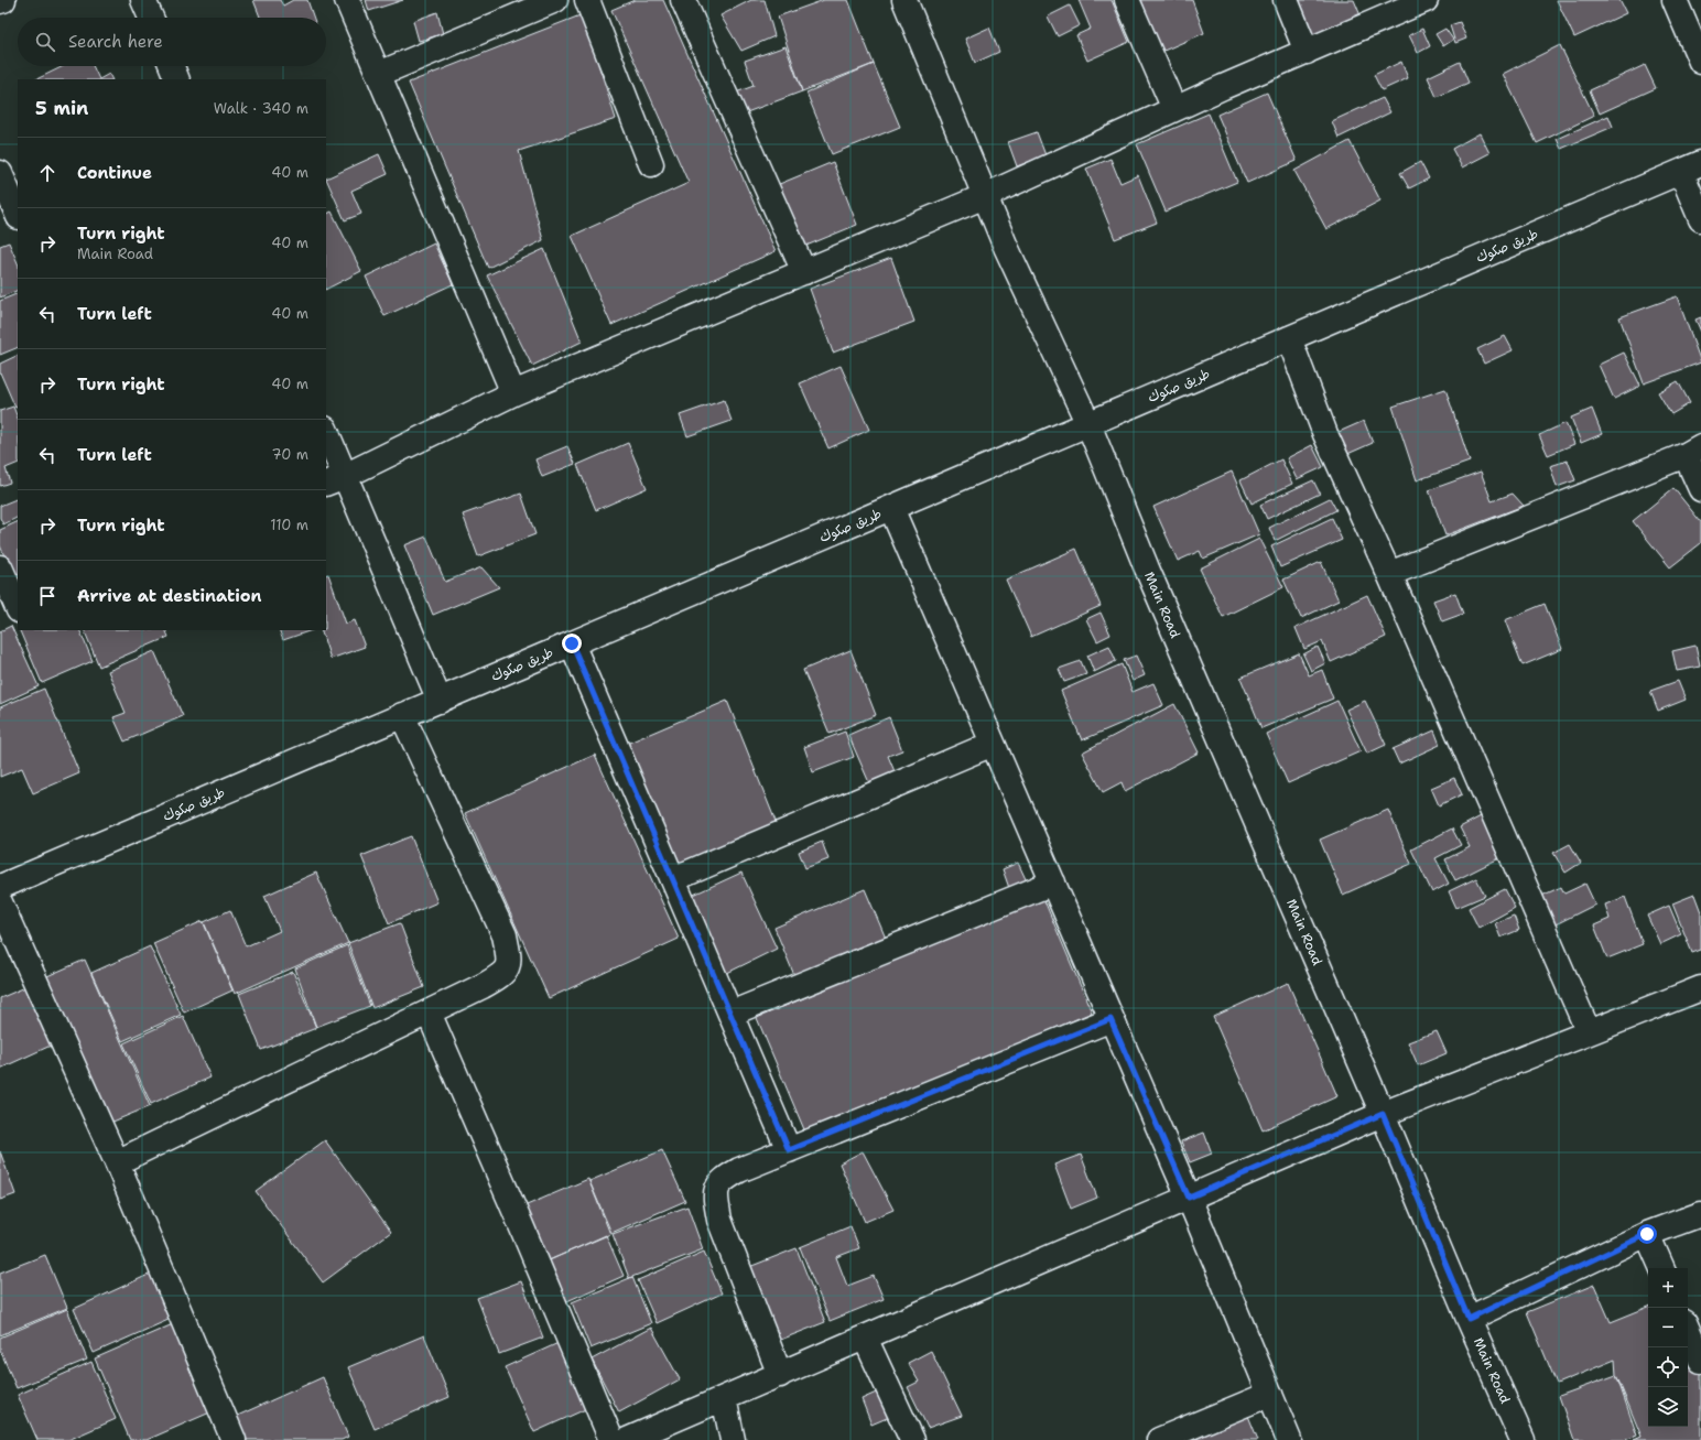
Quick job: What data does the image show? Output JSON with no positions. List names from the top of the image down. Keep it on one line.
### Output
{"streets":{"street":["طريق صكوك","Main Road"]},"crossings":[["طريق صكوك","Main Road"]],"page":{"search":"Search here","heading":["5 min","Walk · 340 m"],"list":[["Continue","40 m"],["Turn right","Main Road","40 m"],["Turn left","40 m"],["Turn right","40 m"],["Turn left","70 m"],["Turn right","110 m"],"Arrive at destination"],"map_buttons":["+","−"]}}
